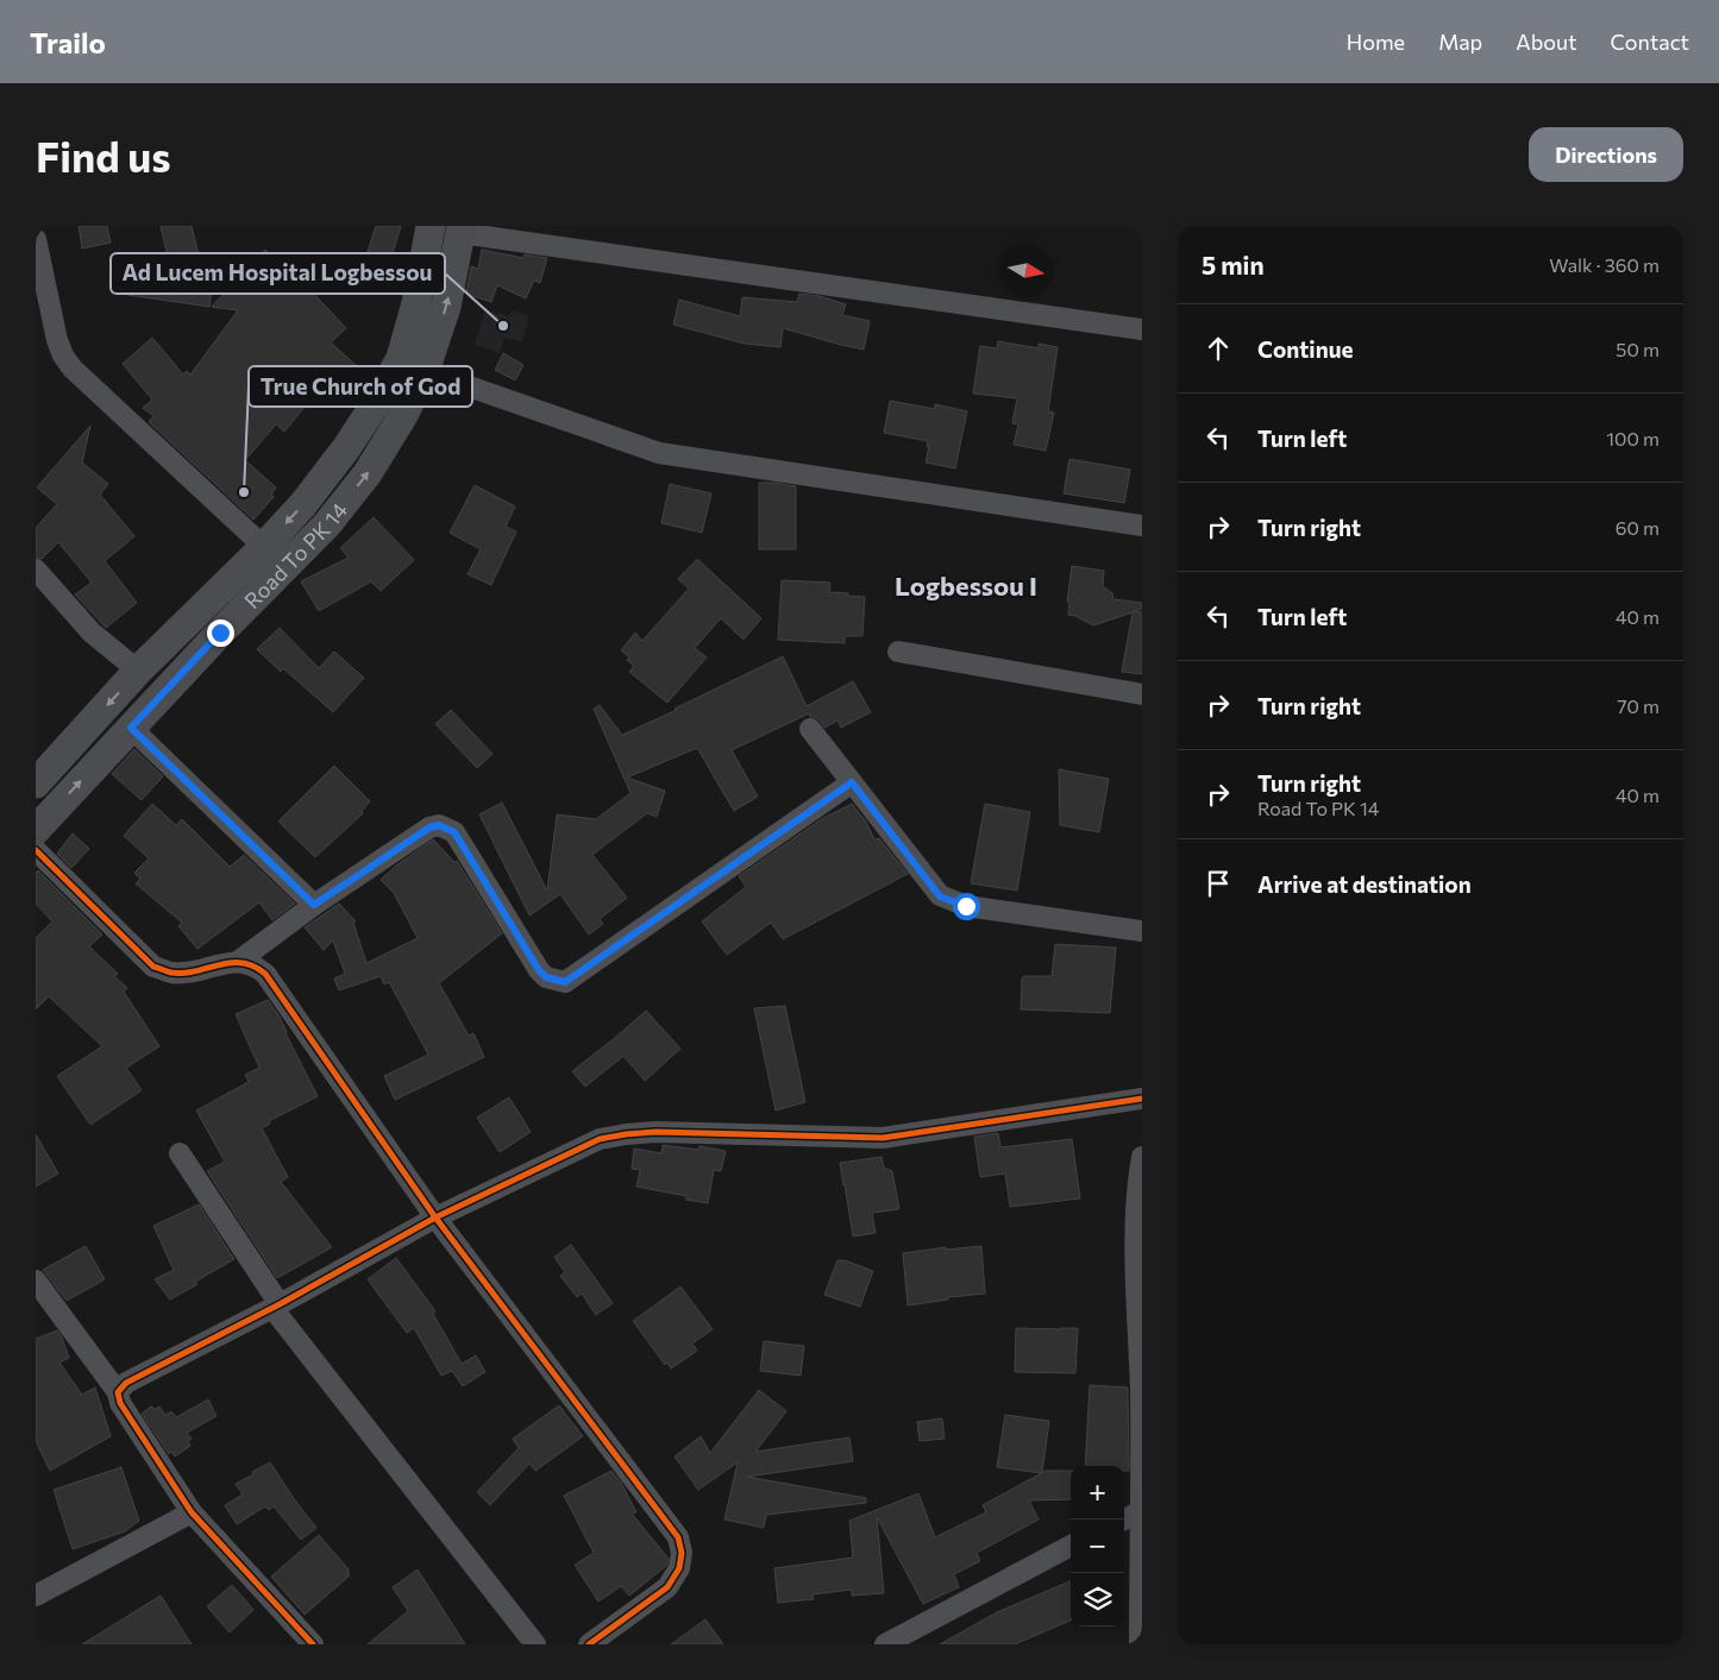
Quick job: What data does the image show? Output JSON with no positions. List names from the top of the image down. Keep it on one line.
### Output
{"streets":{"main road":["Road To PK 14"]},"districts":["Logbessou I"],"places":["Ad Lucem Hospital Logbessou","True Church of God"],"north":"right","page":{"header":"Trailo","nav":["Home","Map","About","Contact"],"buttons":"Directions","title":"Find us","heading":["5 min","Walk · 360 m"],"list":[["Continue","50 m"],["Turn left","100 m"],["Turn right","60 m"],["Turn left","40 m"],["Turn right","70 m"],["Turn right","Road To PK 14","40 m"],"Arrive at destination"],"map_buttons":["+","−"]}}
